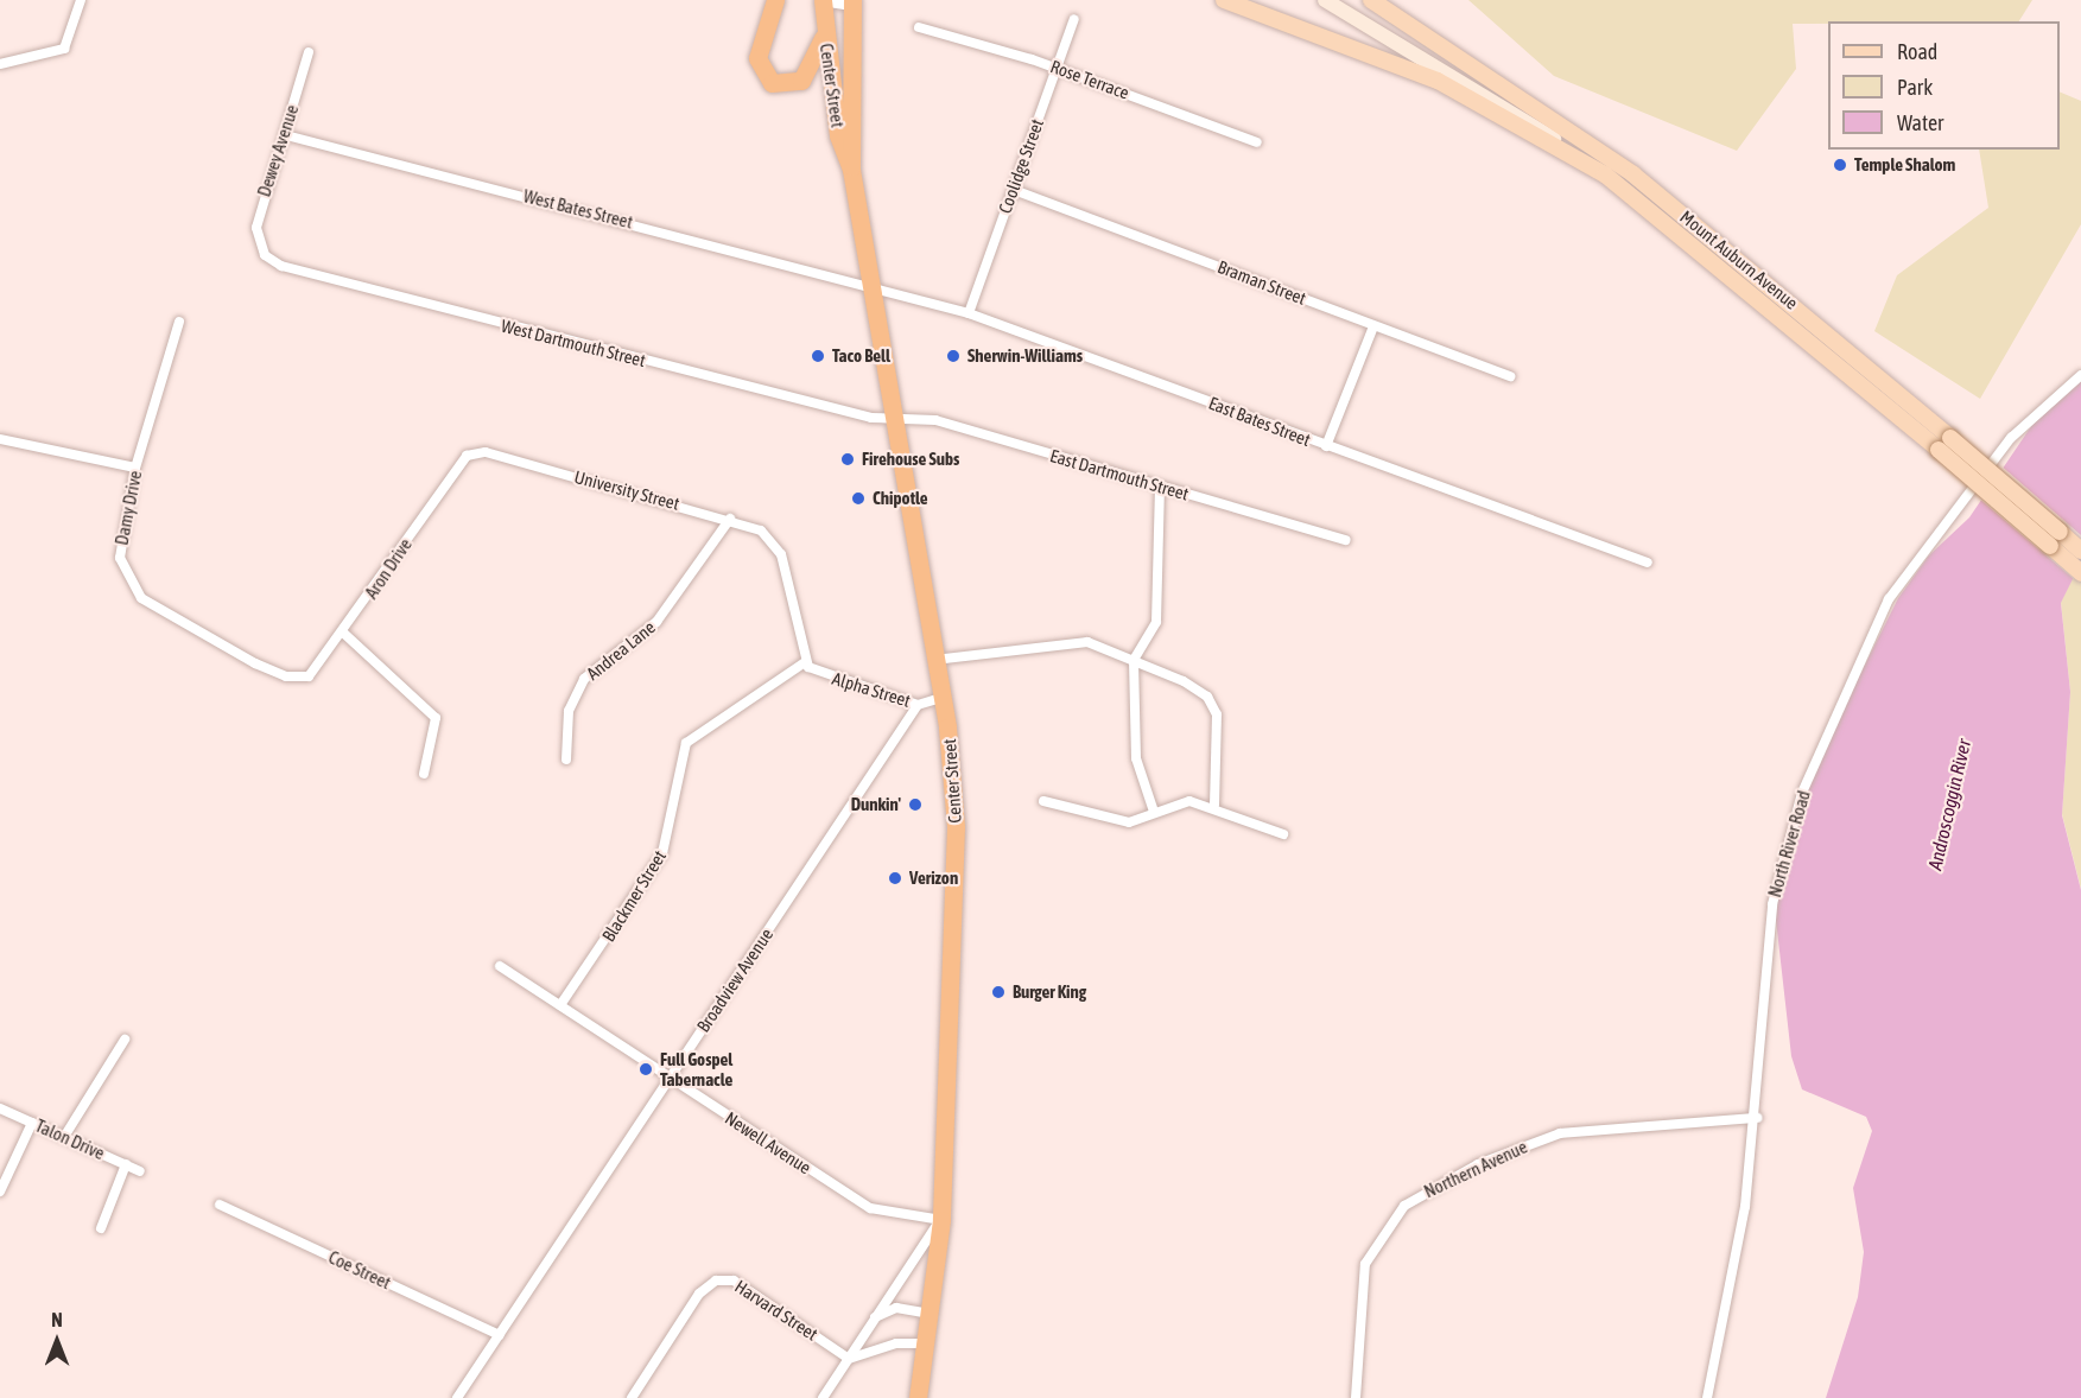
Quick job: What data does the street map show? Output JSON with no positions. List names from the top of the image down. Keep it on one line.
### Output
{"streets":{"highway":["Center Street"],"main road":["Mount Auburn Avenue"],"street":["Rose Terrace","Dewey Avenue","Coolidge Street","West Bates Street","Braman Street","West Dartmouth Street","East Bates Street","East Dartmouth Street","University Street","Damy Drive","Aron Drive","Andrea Lane","Alpha Street","North River Road","Blackmer Street","Broadview Avenue","Talon Drive","Newell Avenue","Northern Avenue","Coe Street","Harvard Street"]},"crossings":[["Rose Terrace","Coolidge Street"],["Center Street","West Bates Street"],["Center Street","West Dartmouth Street"],["Center Street","East Bates Street"],["Center Street","East Dartmouth Street"],["Center Street","Alpha Street"],["Center Street","Newell Avenue"],["Dewey Avenue","West Bates Street"],["Dewey Avenue","West Dartmouth Street"],["Coolidge Street","Braman Street"],["Coolidge Street","East Bates Street"],["West Bates Street","East Bates Street"],["West Dartmouth Street","East Dartmouth Street"],["University Street","Aron Drive"],["University Street","Andrea Lane"],["University Street","Alpha Street"],["University Street","Blackmer Street"],["Damy Drive","Aron Drive"],["Alpha Street","Blackmer Street"],["Alpha Street","Broadview Avenue"],["North River Road","Northern Avenue"],["Blackmer Street","Newell Avenue"],["Broadview Avenue","Newell Avenue"],["Broadview Avenue","Coe Street"]],"water":["Androscoggin River"],"places":["Temple Shalom","Taco Bell","Sherwin-Williams","Firehouse Subs","Chipotle","Dunkin'","Verizon","Burger King","Full Gospel Tabernacle"],"legend":["Road","Park","Water"],"north":"top"}
